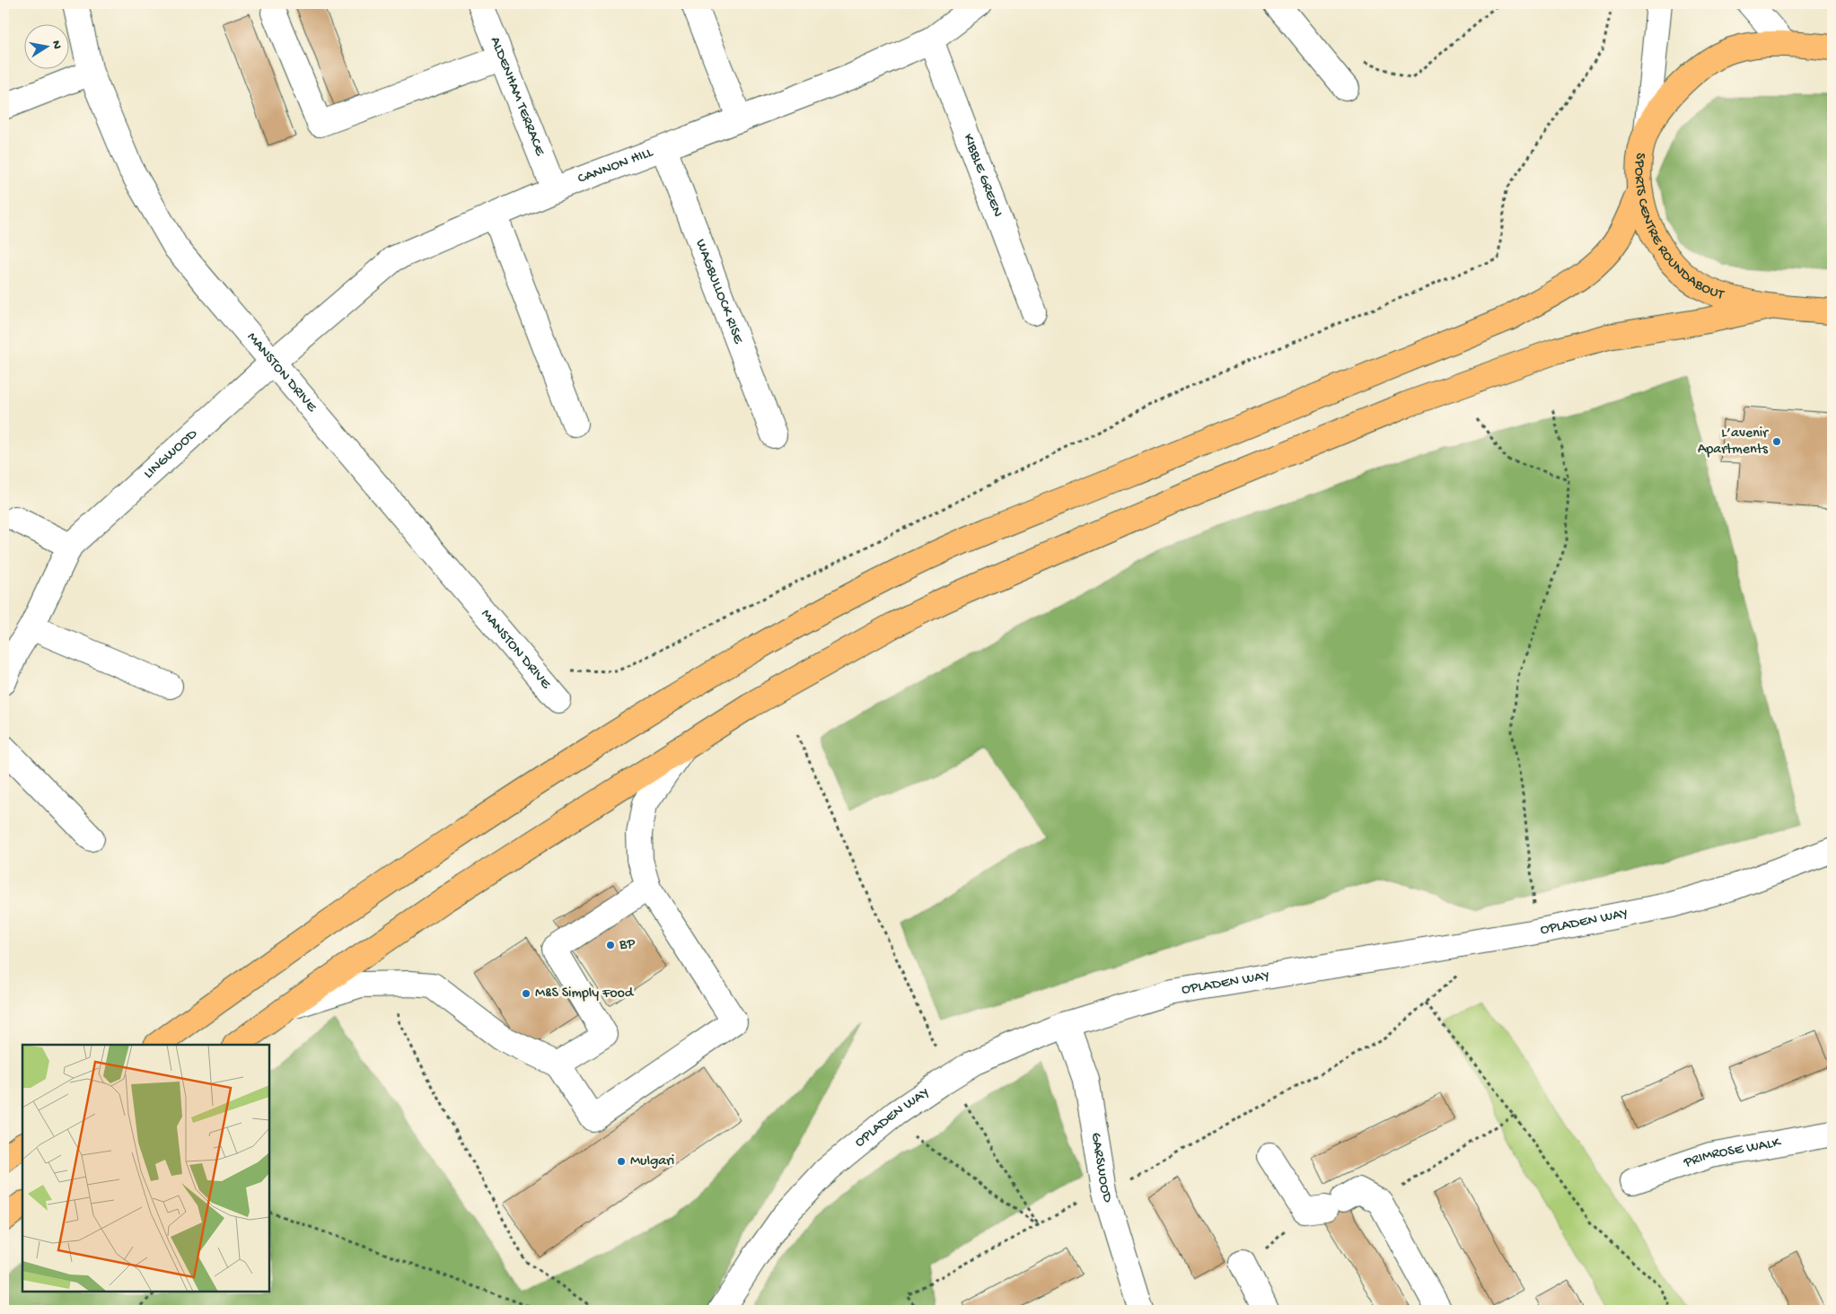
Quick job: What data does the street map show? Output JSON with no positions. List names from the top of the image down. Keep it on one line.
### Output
{"streets":{"highway":["SPORTS CENTRE ROUNDABOUT"],"street":["ALDENHAM TERRACE","CANNON HILL","KIBBLE GREEN","WAGBULLOCK RISE","MANSTON DRIVE","LINGWOOD","OPLADEN WAY","PRIMROSE WALK","GARSWOOD"]},"crossings":[["ALDENHAM TERRACE","CANNON HILL"],["CANNON HILL","KIBBLE GREEN"],["CANNON HILL","WAGBULLOCK RISE"],["CANNON HILL","MANSTON DRIVE"],["CANNON HILL","LINGWOOD"],["MANSTON DRIVE","LINGWOOD"],["OPLADEN WAY","GARSWOOD"]],"places":["L’avenir Apartments","BP","M&S Simply Food","Mulgari"],"north":"right"}
